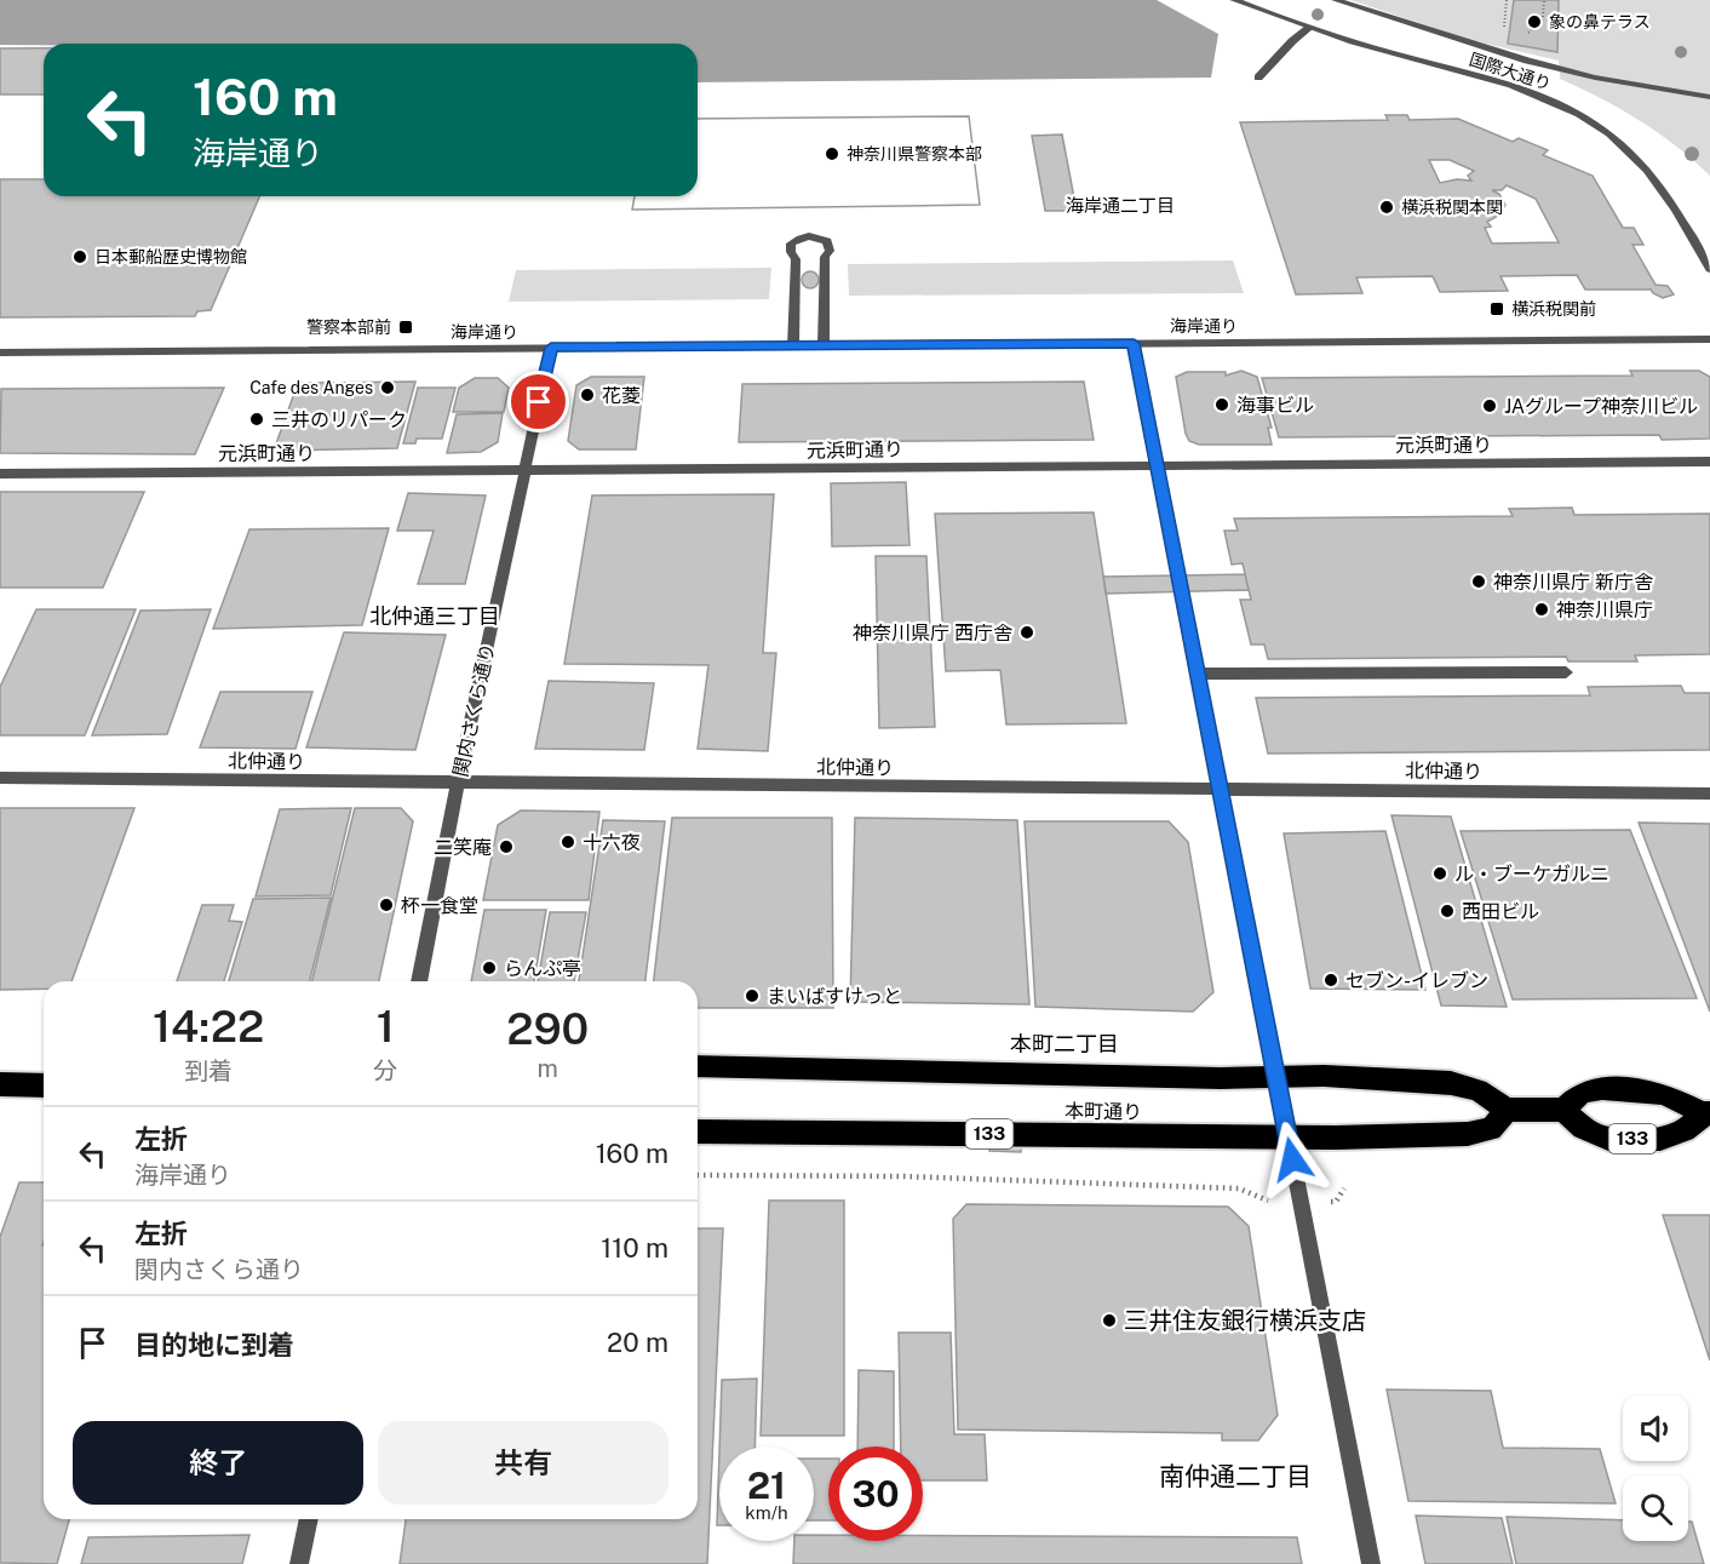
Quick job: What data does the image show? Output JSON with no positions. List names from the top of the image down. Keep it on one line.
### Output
{"streets":{"highway":["本町通り","133"],"street":["国際大通り","海岸通り","元浜町通り","関内さくら通り","北仲通り"]},"crossings":[["海岸通り","関内さくら通り"],["元浜町通り","関内さくら通り"],["関内さくら通り","北仲通り"]],"districts":["海岸通二丁目","北仲通三丁目","本町二丁目","南仲通二丁目"],"places":{"other":["象の鼻テラス","神奈川県警察本部","横浜税関本関","日本郵船歴史博物館","Cafe des Anges","花菱","海事ビル","JAグループ神奈川ビル","三井のリパーク","神奈川県庁 新庁舎","神奈川県庁","神奈川県庁 西庁舎","十六夜","二笑庵","ル・ブーケガルニ","杯一食堂","西田ビル","らんぷ亭","セブン-イレブン","まいばすけっと","三井住友銀行横浜支店"],"transit":["横浜税関前","警察本部前"]},"page":{"turn":["160 m","海岸通り"],"eta":["14:22","到着","1","分","290","m"],"list":[{"name":"左折","note":"海岸通り","value":"160 m"},{"name":"左折","note":"関内さくら通り","value":"110 m"},{"name":"目的地に到着","value":"20 m"}],"buttons":["終了","共有"],"speed":"21 km/h","limit":"30"}}
